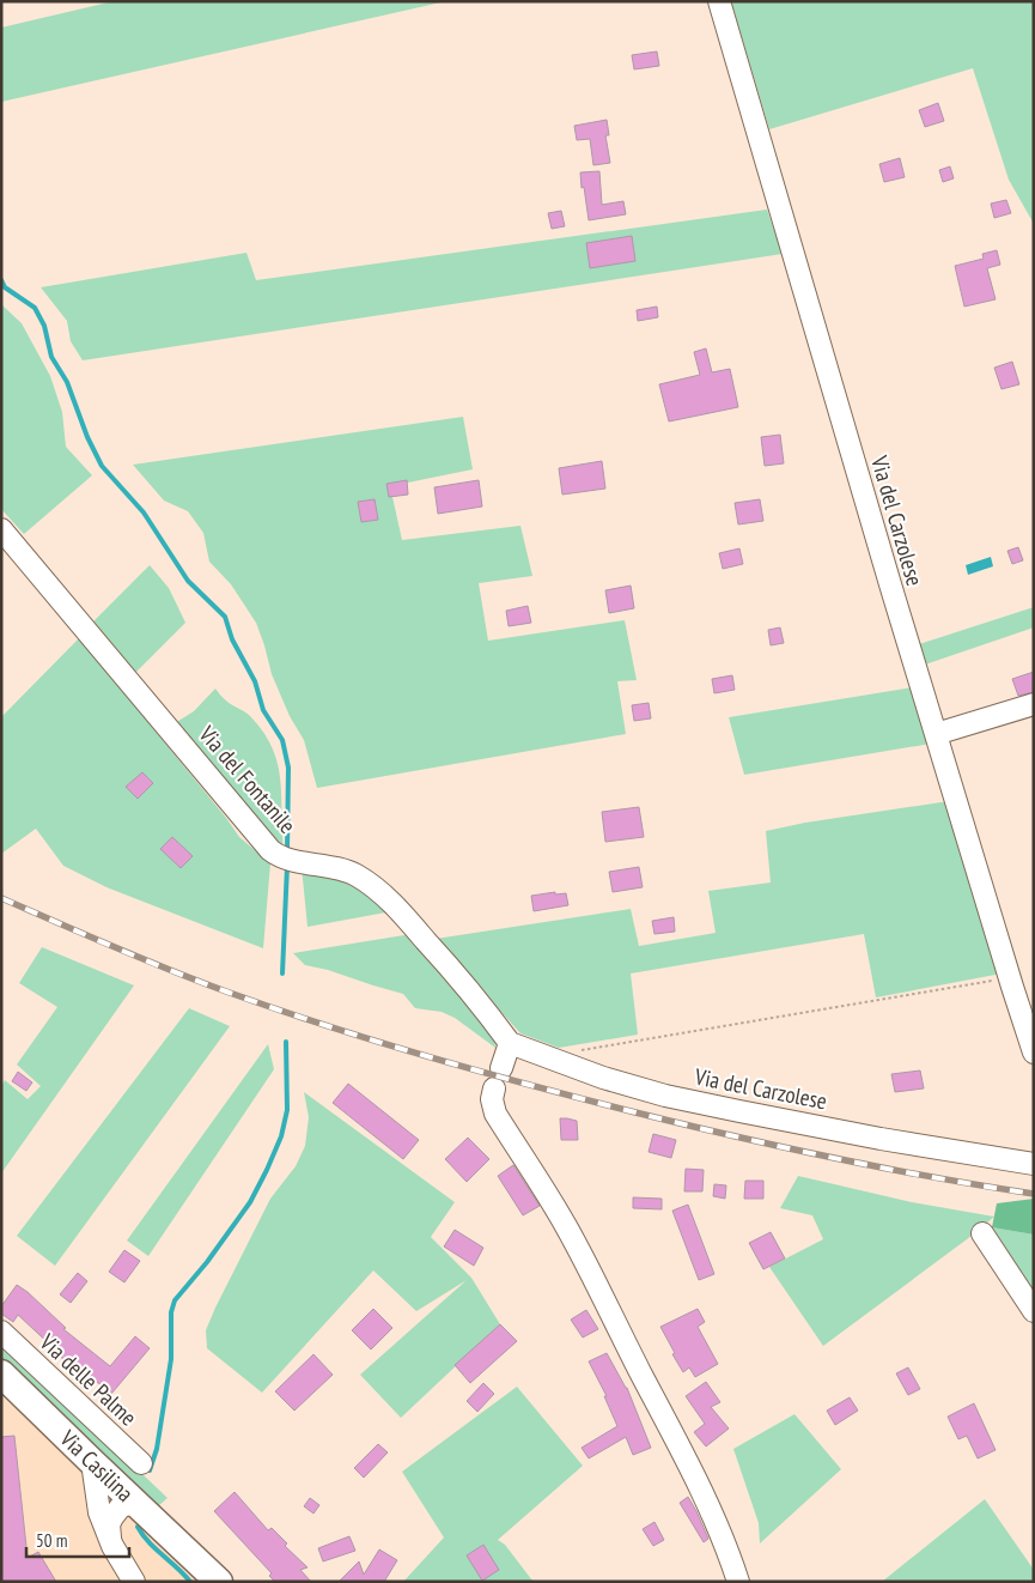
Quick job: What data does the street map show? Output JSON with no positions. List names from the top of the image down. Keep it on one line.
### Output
{"streets":{"main road":["Via Casilina"],"street":["Via del Carzolese","Via del Fontanile","Via delle Palme"]},"crossings":[["Via del Carzolese","Via del Fontanile"]],"scale_bar":"50 m"}
